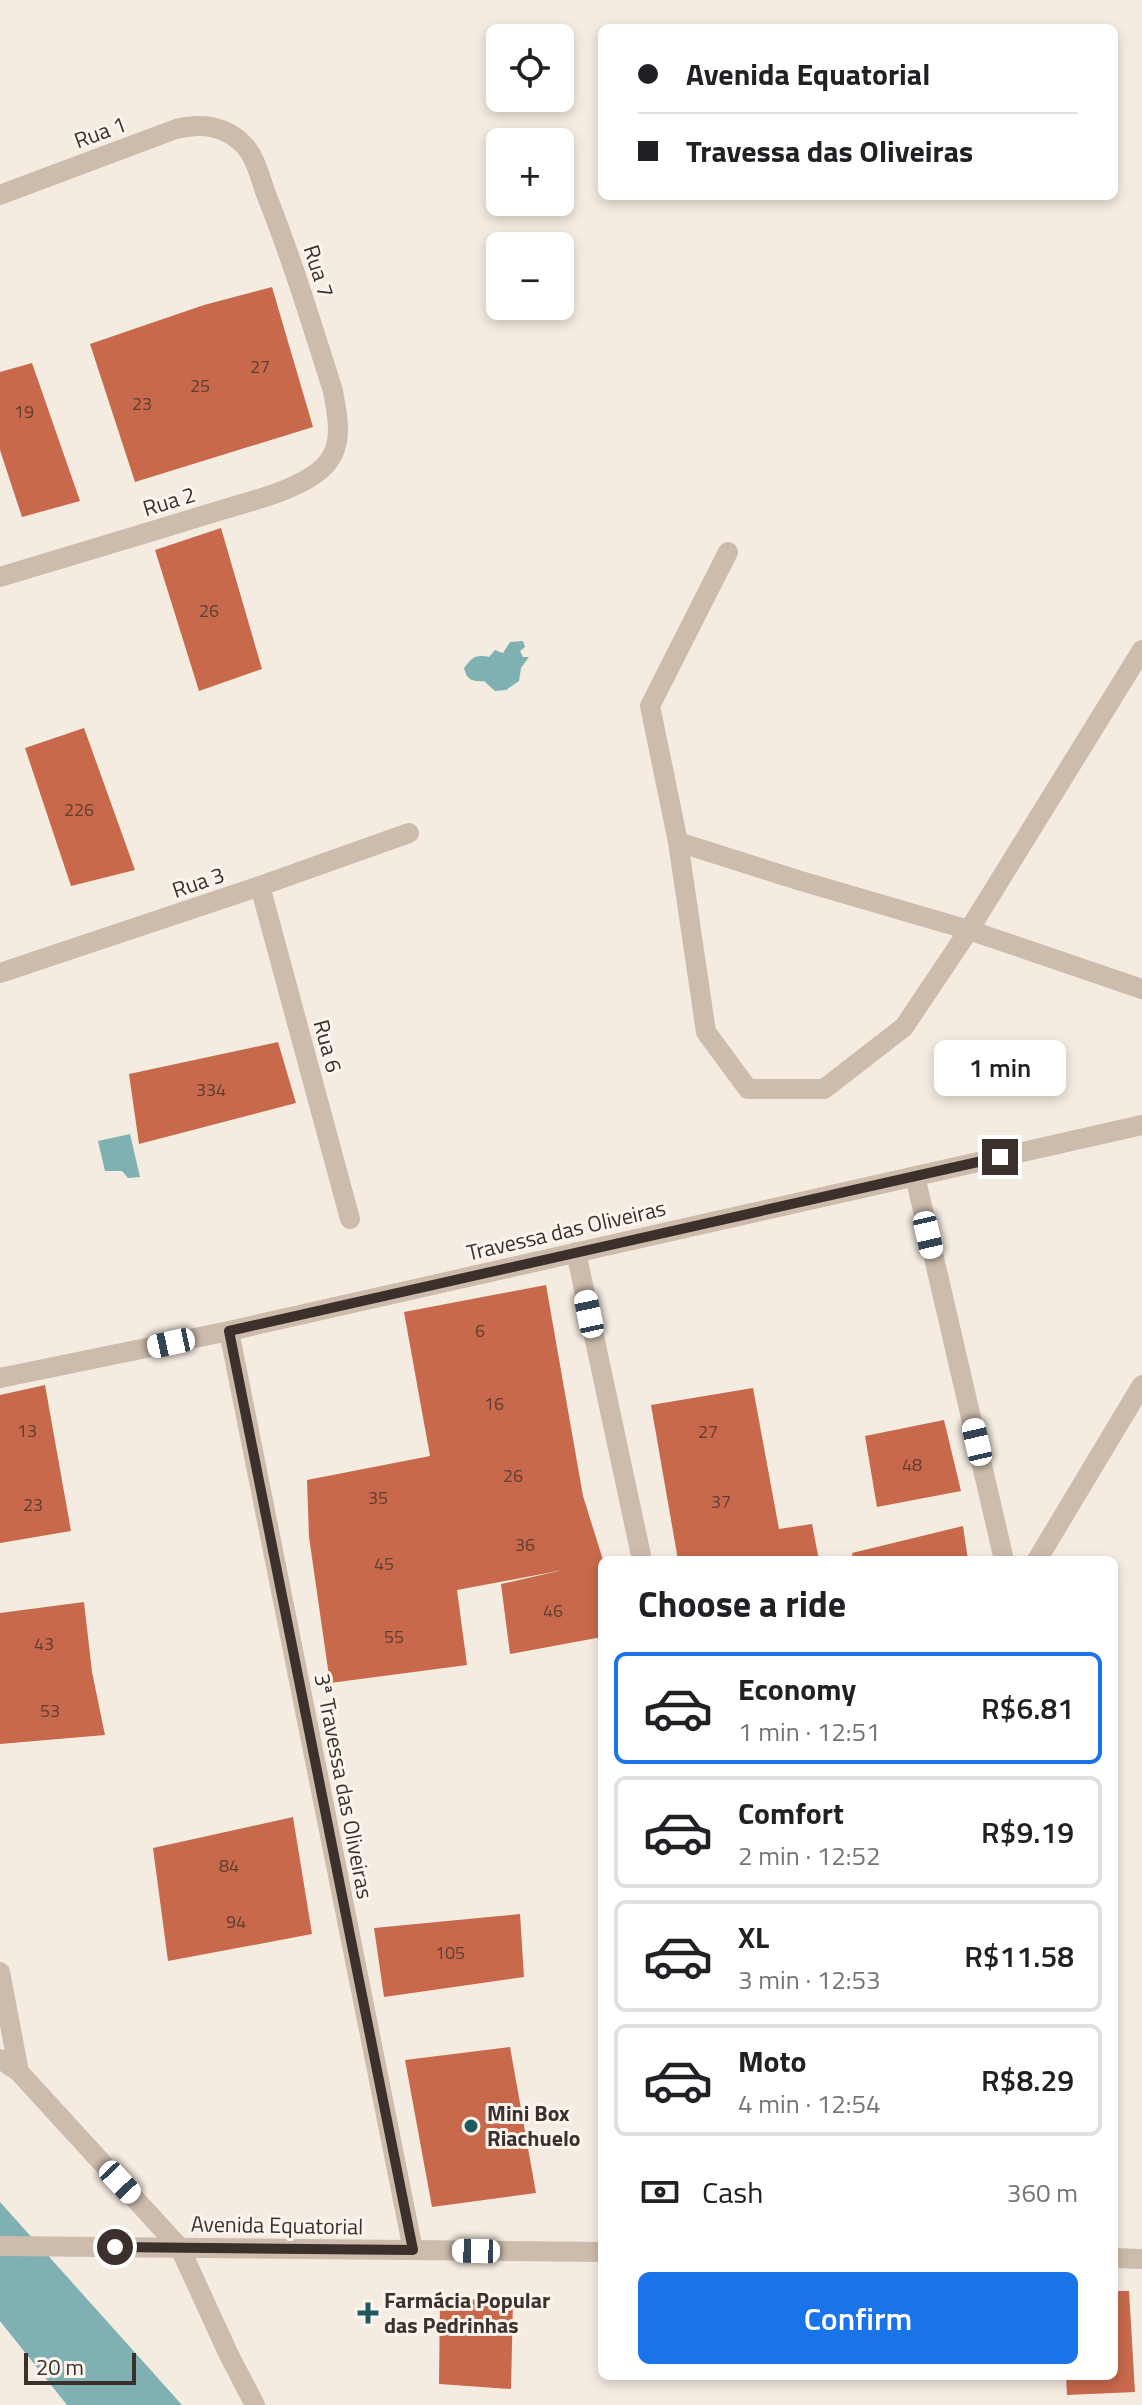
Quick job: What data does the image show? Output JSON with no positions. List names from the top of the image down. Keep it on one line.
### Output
{"streets":{"street":["Rua 1","Rua 7","Rua 2","Rua 3","Rua 6","Travessa das Oliveiras","3ª Travessa das Oliveiras","Avenida Equatorial"]},"crossings":[["Rua 1","Rua 7"],["Rua 7","Rua 2"],["Rua 3","Rua 6"],["Travessa das Oliveiras","3ª Travessa das Oliveiras"],["3ª Travessa das Oliveiras","Avenida Equatorial"]],"places":{"other":["Mini Box Riachuelo"],"health":["Farmácia Popular das Pedrinhas"]},"house_numbers":["27","25","23","19","26","226","334","6","16","13","27","48","26","35","37","23","36","45","46","55","43","53","84","94","105"],"scale_bar":"20 m","page":{"map_buttons":["+","−"],"banner":["Avenida Equatorial","Travessa das Oliveiras"],"bubble":"1 min","heading":"Choose a ride","list":[{"name":"Economy","note":"1 min · 12:51","value":"R$6.81"},{"name":"Comfort","note":"2 min · 12:52","value":"R$9.19"},{"name":"XL","note":"3 min · 12:53","value":"R$11.58"},{"name":"Moto","note":"4 min · 12:54","value":"R$8.29"}],"pay":["Cash","360 m"],"buttons":"Confirm","scale":"20 m"}}
